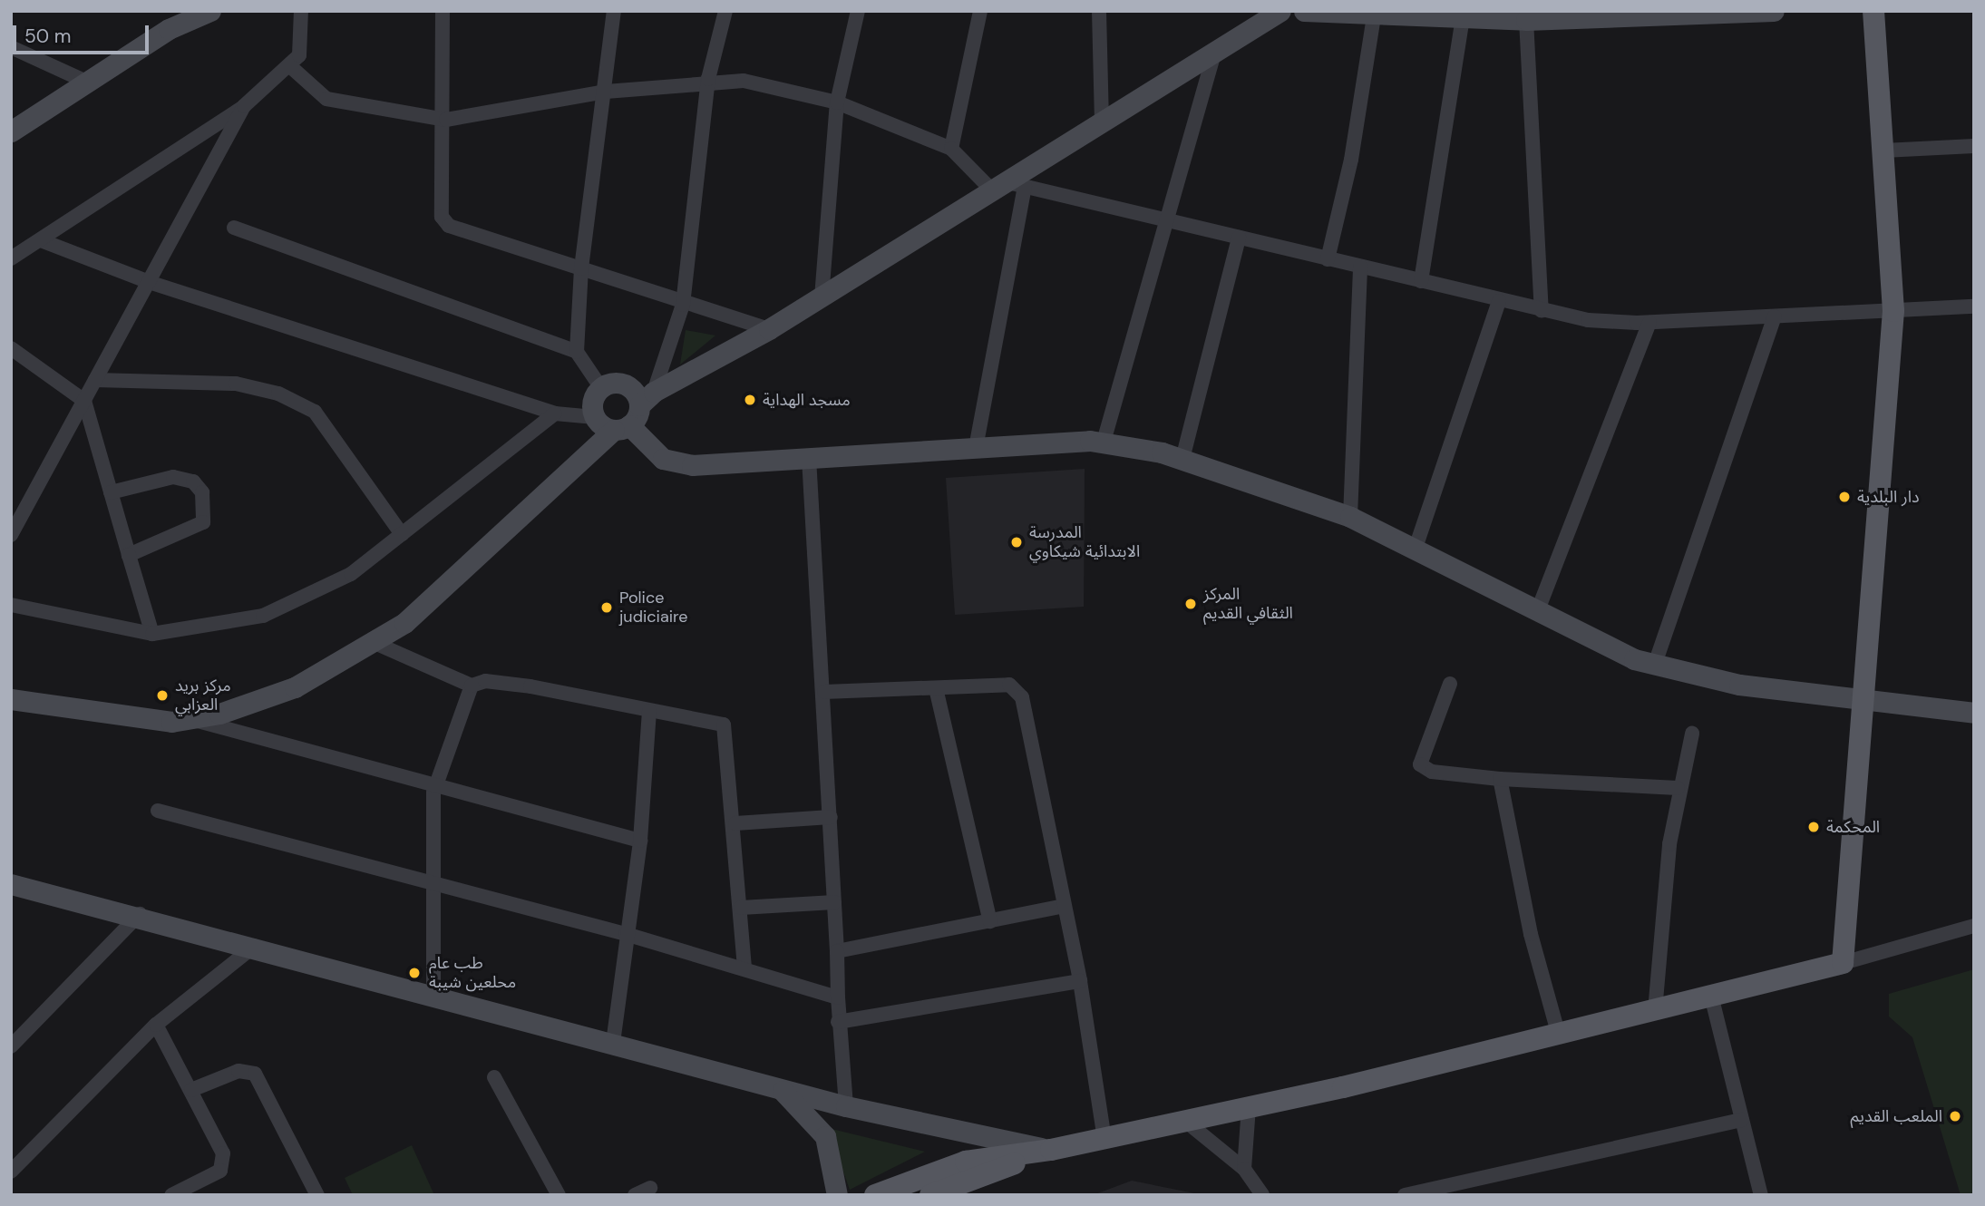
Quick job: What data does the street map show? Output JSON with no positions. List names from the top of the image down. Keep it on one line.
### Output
{"places":["مسجد الهداية","دار البلدية","المدرسة الابتدائية شيكاوي","المركز الثقافي القديم","Police judiciaire","مركز بريد العزابي","المحكمة","طب عام محلعين شيبة","الملعب القديم"],"scale_bar":"50 m"}
